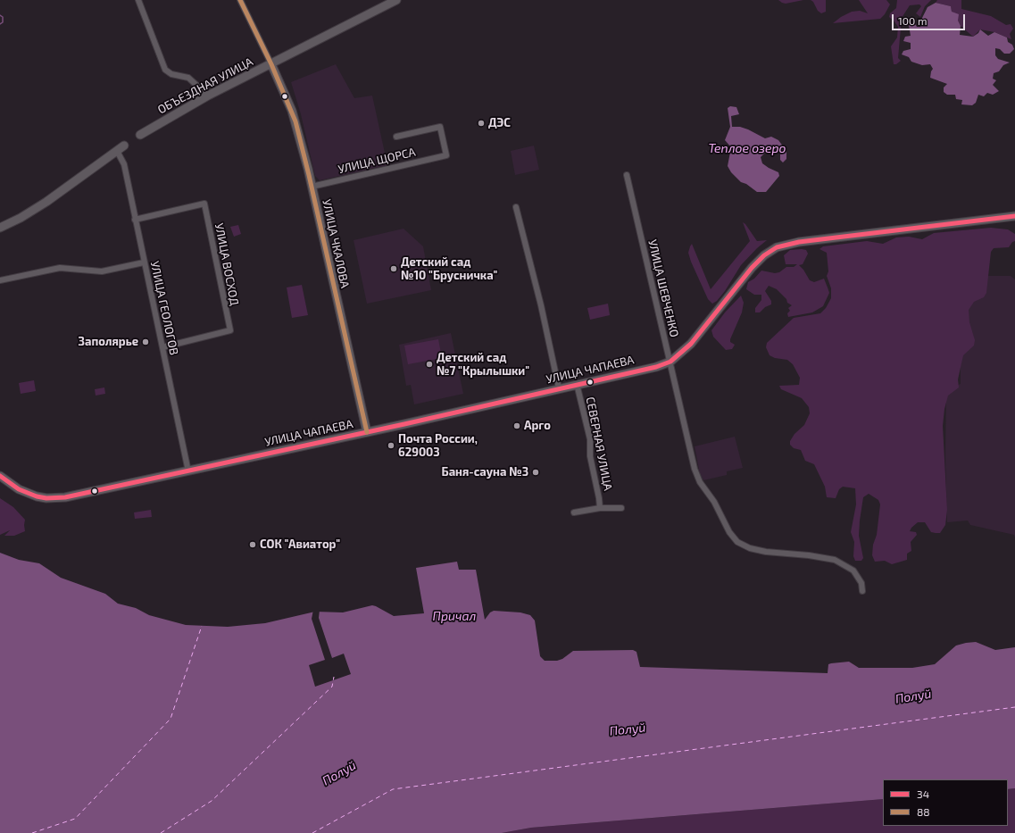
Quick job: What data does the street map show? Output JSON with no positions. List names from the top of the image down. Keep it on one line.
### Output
{"streets":{"main road":["ОБЪЕЗДНАЯ УЛИЦА","УЛИЦА ЧКАЛОВА","УЛИЦА ЧАПАЕВА"],"street":["УЛИЦА ЩОРСА","УЛИЦА ВОСХОД","УЛИЦА ШЕВЧЕНКО","УЛИЦА ГЕОЛОГОВ","СЕВЕРНАЯ УЛИЦА"]},"crossings":[["ОБЪЕЗДНАЯ УЛИЦА","УЛИЦА ЧКАЛОВА"],["УЛИЦА ЩОРСА","УЛИЦА ЧКАЛОВА"],["УЛИЦА ЧКАЛОВА","УЛИЦА ЧАПАЕВА"],["УЛИЦА ВОСХОД","УЛИЦА ГЕОЛОГОВ"],["УЛИЦА ШЕВЧЕНКО","УЛИЦА ЧАПАЕВА"],["УЛИЦА ГЕОЛОГОВ","УЛИЦА ЧАПАЕВА"],["УЛИЦА ЧАПАЕВА","СЕВЕРНАЯ УЛИЦА"]],"water":["Теплое озеро","Причал","Полуй"],"places":["ДЭС","Детский сад №10 \"Брусничка\"","Заполярье","Детский сад №7 \"Крылышки\"","Арго","Почта России, 629003","Баня-сауна №3","СОК \"Авиатор\""],"lines":["transit line 88","transit line 34"],"legend":["34","88"],"scale_bar":"100 m"}
